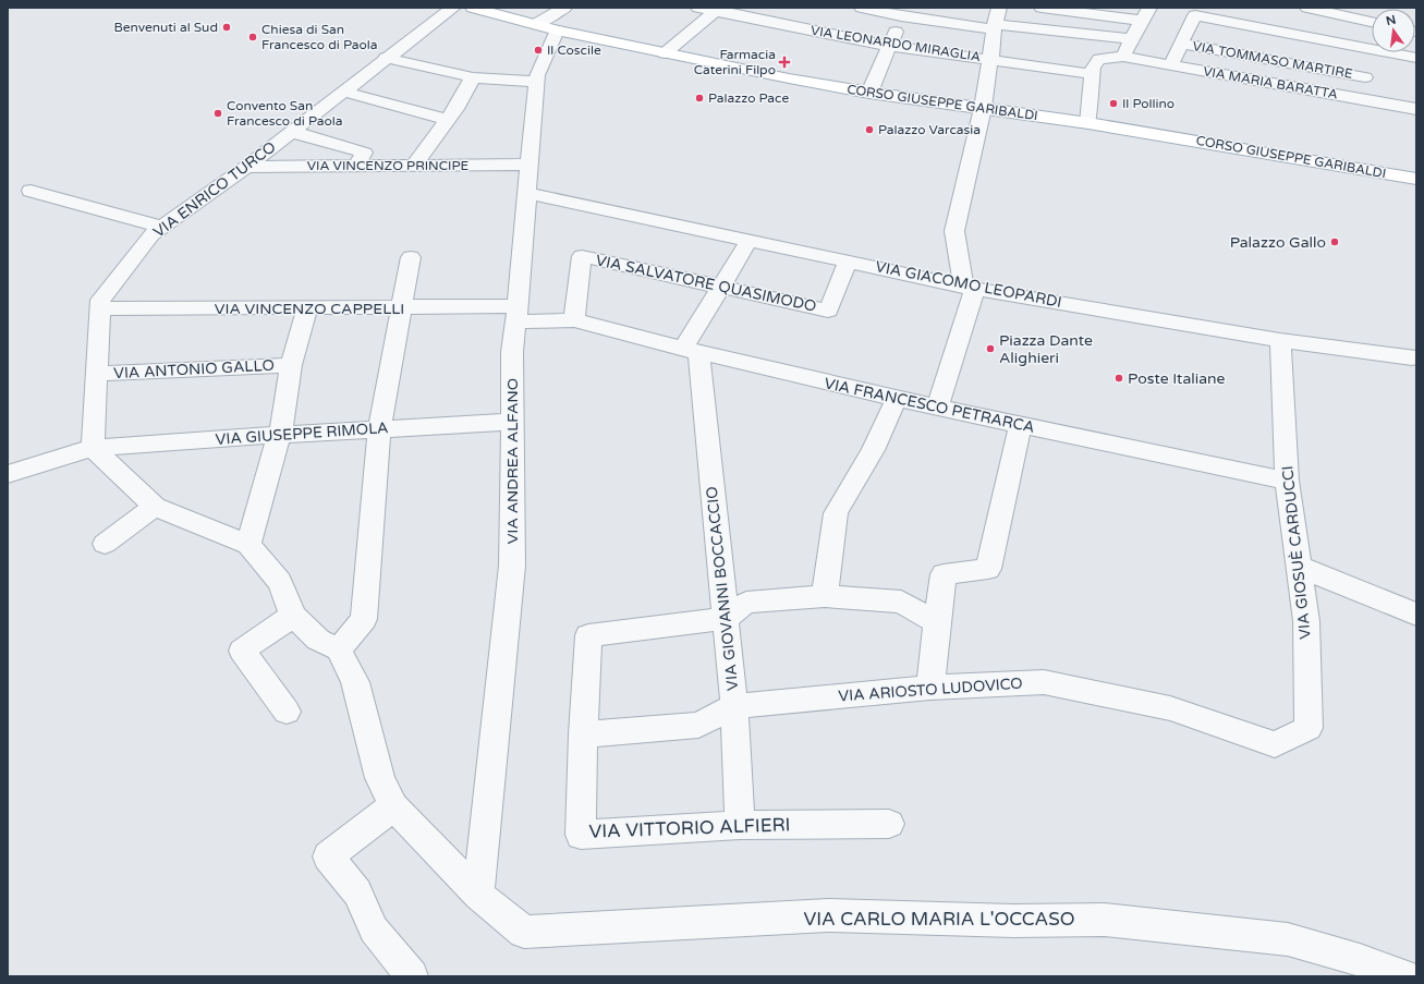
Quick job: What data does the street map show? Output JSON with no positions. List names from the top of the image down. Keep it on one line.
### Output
{"streets":{"main road":["CORSO GIUSEPPE GARIBALDI"],"street":["VIA LEONARDO MIRAGLIA","VIA TOMMASO MARTIRE","VIA MARIA BARATTA","VIA VINCENZO PRINCIPE","VIA ENRICO TURCO","VIA SALVATORE QUASIMODO","VIA GIACOMO LEOPARDI","VIA VINCENZO CAPPELLI","VIA ANTONIO GALLO","VIA FRANCESCO PETRARCA","VIA GIUSEPPE RIMOLA","VIA ANDREA ALFANO","VIA GIOSUÈ CARDUCCI","VIA GIOVANNI BOCCACCIO","VIA ARIOSTO LUDOVICO","VIA VITTORIO ALFIERI","VIA CARLO MARIA L'OCCASO"]},"crossings":[["VIA LEONARDO MIRAGLIA","VIA MARIA BARATTA"],["CORSO GIUSEPPE GARIBALDI","VIA ANDREA ALFANO"],["VIA VINCENZO PRINCIPE","VIA ENRICO TURCO"],["VIA VINCENZO PRINCIPE","VIA ANDREA ALFANO"],["VIA ENRICO TURCO","VIA VINCENZO CAPPELLI"],["VIA ENRICO TURCO","VIA ANTONIO GALLO"],["VIA ENRICO TURCO","VIA GIUSEPPE RIMOLA"],["VIA SALVATORE QUASIMODO","VIA GIACOMO LEOPARDI"],["VIA SALVATORE QUASIMODO","VIA FRANCESCO PETRARCA"],["VIA GIACOMO LEOPARDI","VIA ANDREA ALFANO"],["VIA GIACOMO LEOPARDI","VIA GIOSUÈ CARDUCCI"],["VIA VINCENZO CAPPELLI","VIA FRANCESCO PETRARCA"],["VIA VINCENZO CAPPELLI","VIA ANDREA ALFANO"],["VIA FRANCESCO PETRARCA","VIA ANDREA ALFANO"],["VIA FRANCESCO PETRARCA","VIA GIOSUÈ CARDUCCI"],["VIA FRANCESCO PETRARCA","VIA GIOVANNI BOCCACCIO"],["VIA GIUSEPPE RIMOLA","VIA ANDREA ALFANO"],["VIA ANDREA ALFANO","VIA CARLO MARIA L'OCCASO"],["VIA GIOSUÈ CARDUCCI","VIA ARIOSTO LUDOVICO"],["VIA GIOVANNI BOCCACCIO","VIA ARIOSTO LUDOVICO"],["VIA GIOVANNI BOCCACCIO","VIA VITTORIO ALFIERI"],["VIA ARIOSTO LUDOVICO","VIA VITTORIO ALFIERI"]],"places":{"other":["Benvenuti al Sud","Chiesa di San Francesco di Paola","Il Coscile","Palazzo Pace","Il Pollino","Convento San Francesco di Paola","Palazzo Varcasia","Palazzo Gallo","Piazza Dante Alighieri","Poste Italiane"],"health":["Farmacia Caterini Filpo"]},"north":"top"}
